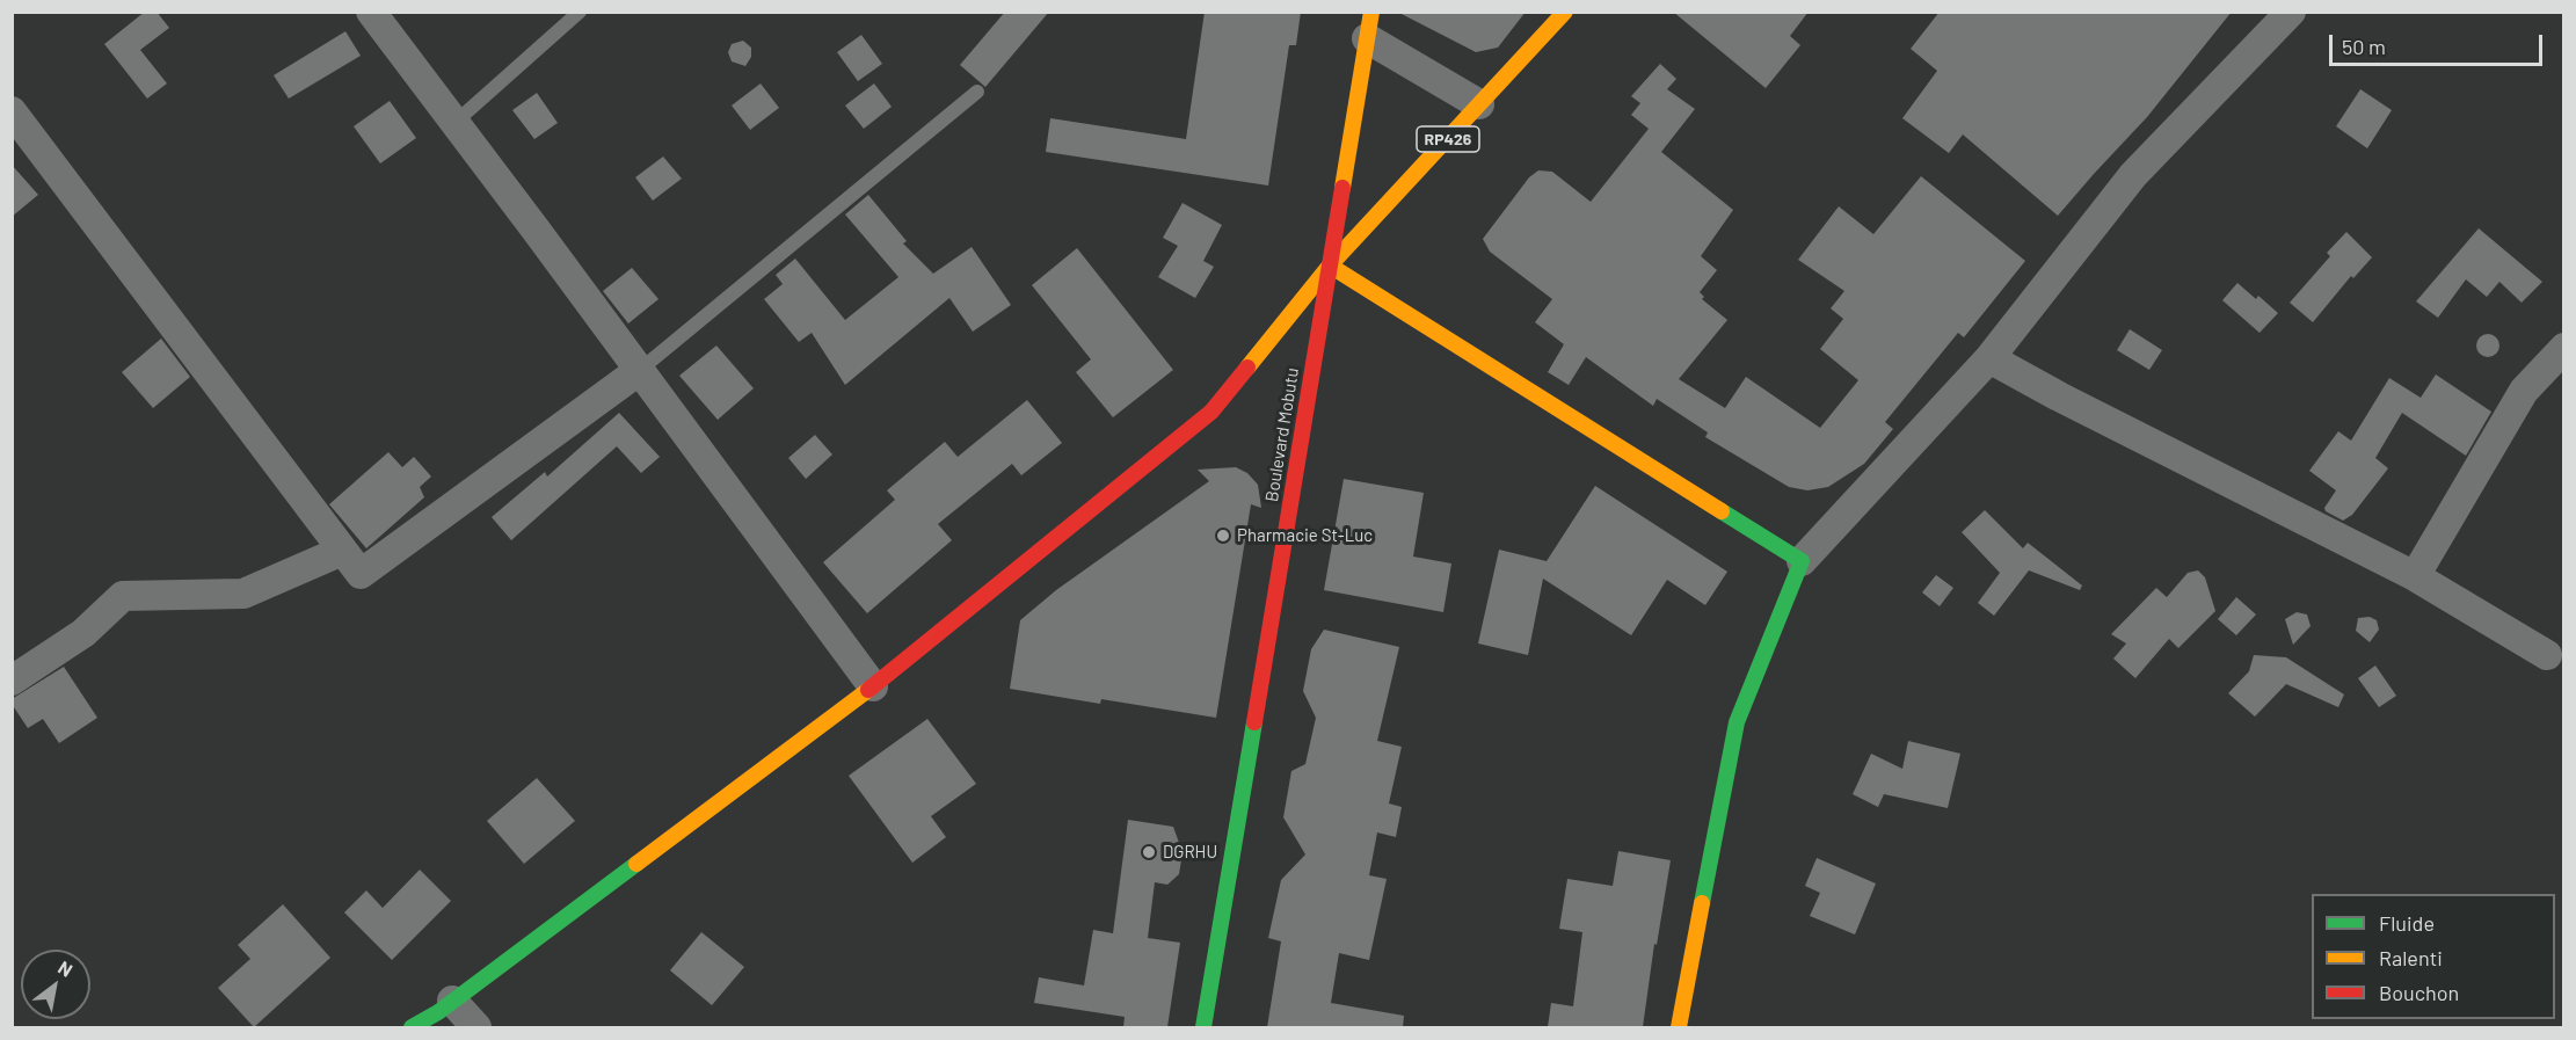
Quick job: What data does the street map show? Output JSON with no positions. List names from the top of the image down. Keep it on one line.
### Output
{"streets":{"street":["RP426","Boulevard Mobutu"]},"crossings":[["RP426","Boulevard Mobutu"]],"places":["Pharmacie St-Luc","DGRHU"],"legend":["Fluide","Ralenti","Bouchon"],"scale_bar":"50 m","north":"top right"}
